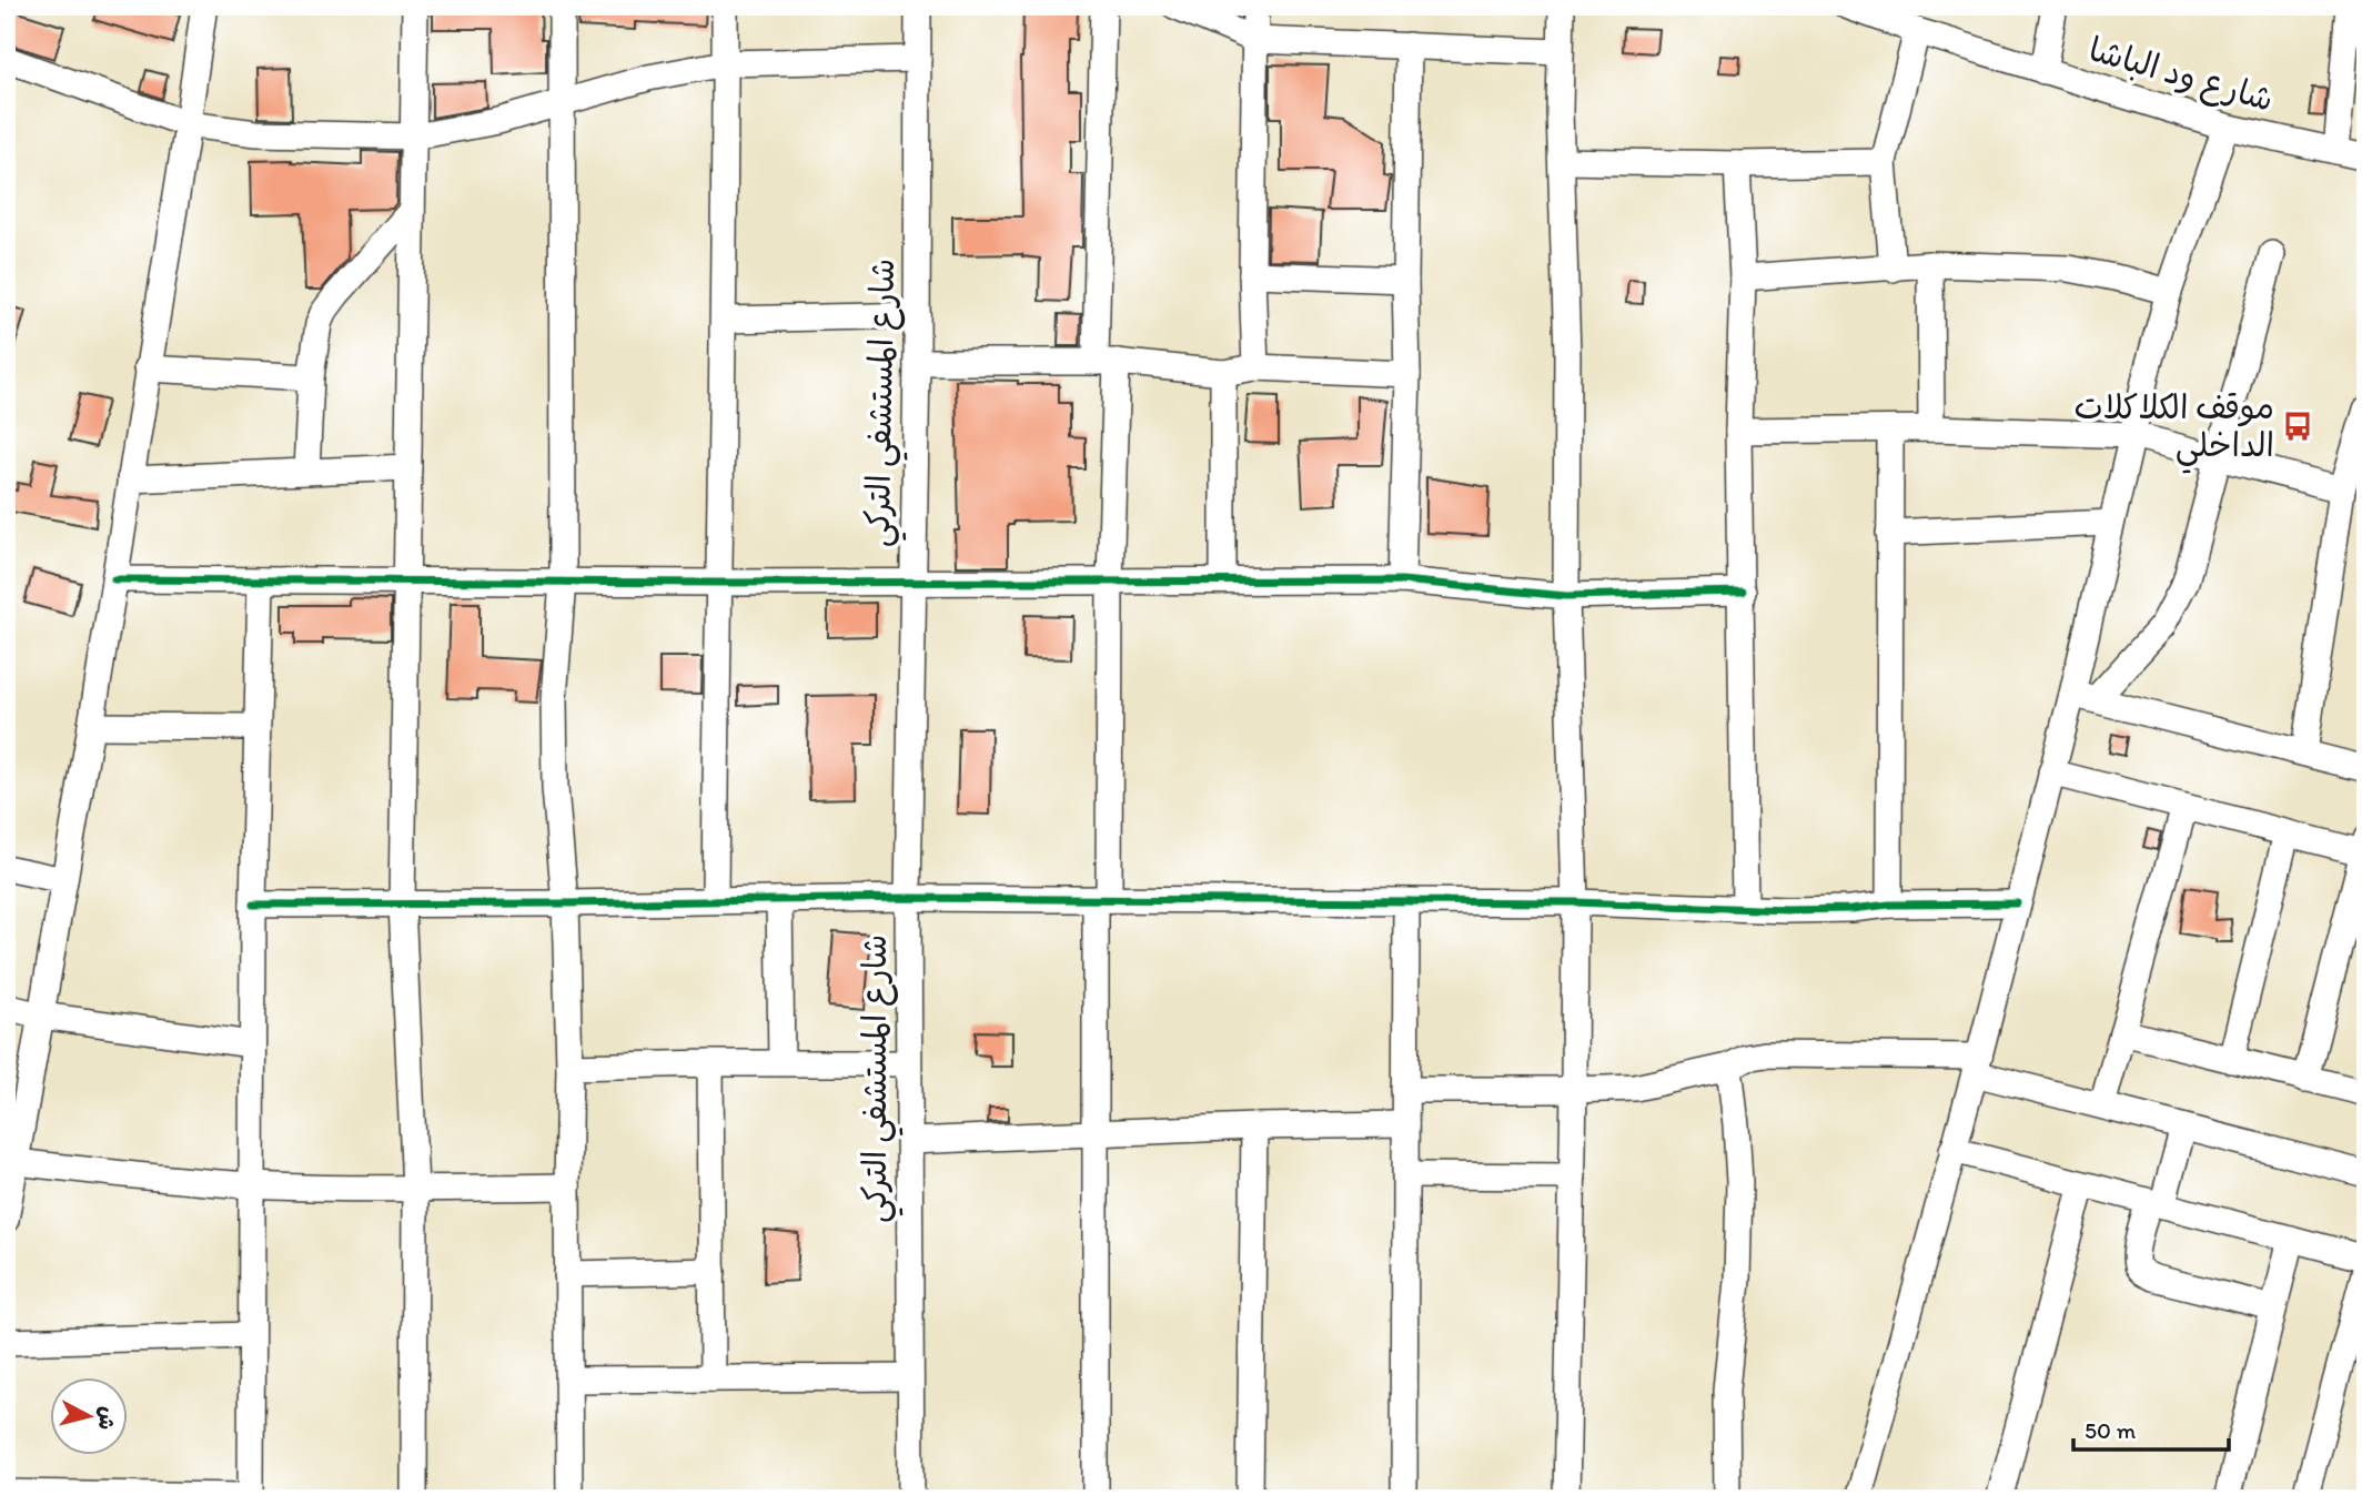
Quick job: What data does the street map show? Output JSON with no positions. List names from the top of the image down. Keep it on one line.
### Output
{"streets":{"street":["شارع ود الباشا","شارع المستشفي التركي"]},"places":{"bus stop":["موقف الكلاكلات الداخلي"]},"scale_bar":"50 m","north":"right"}
